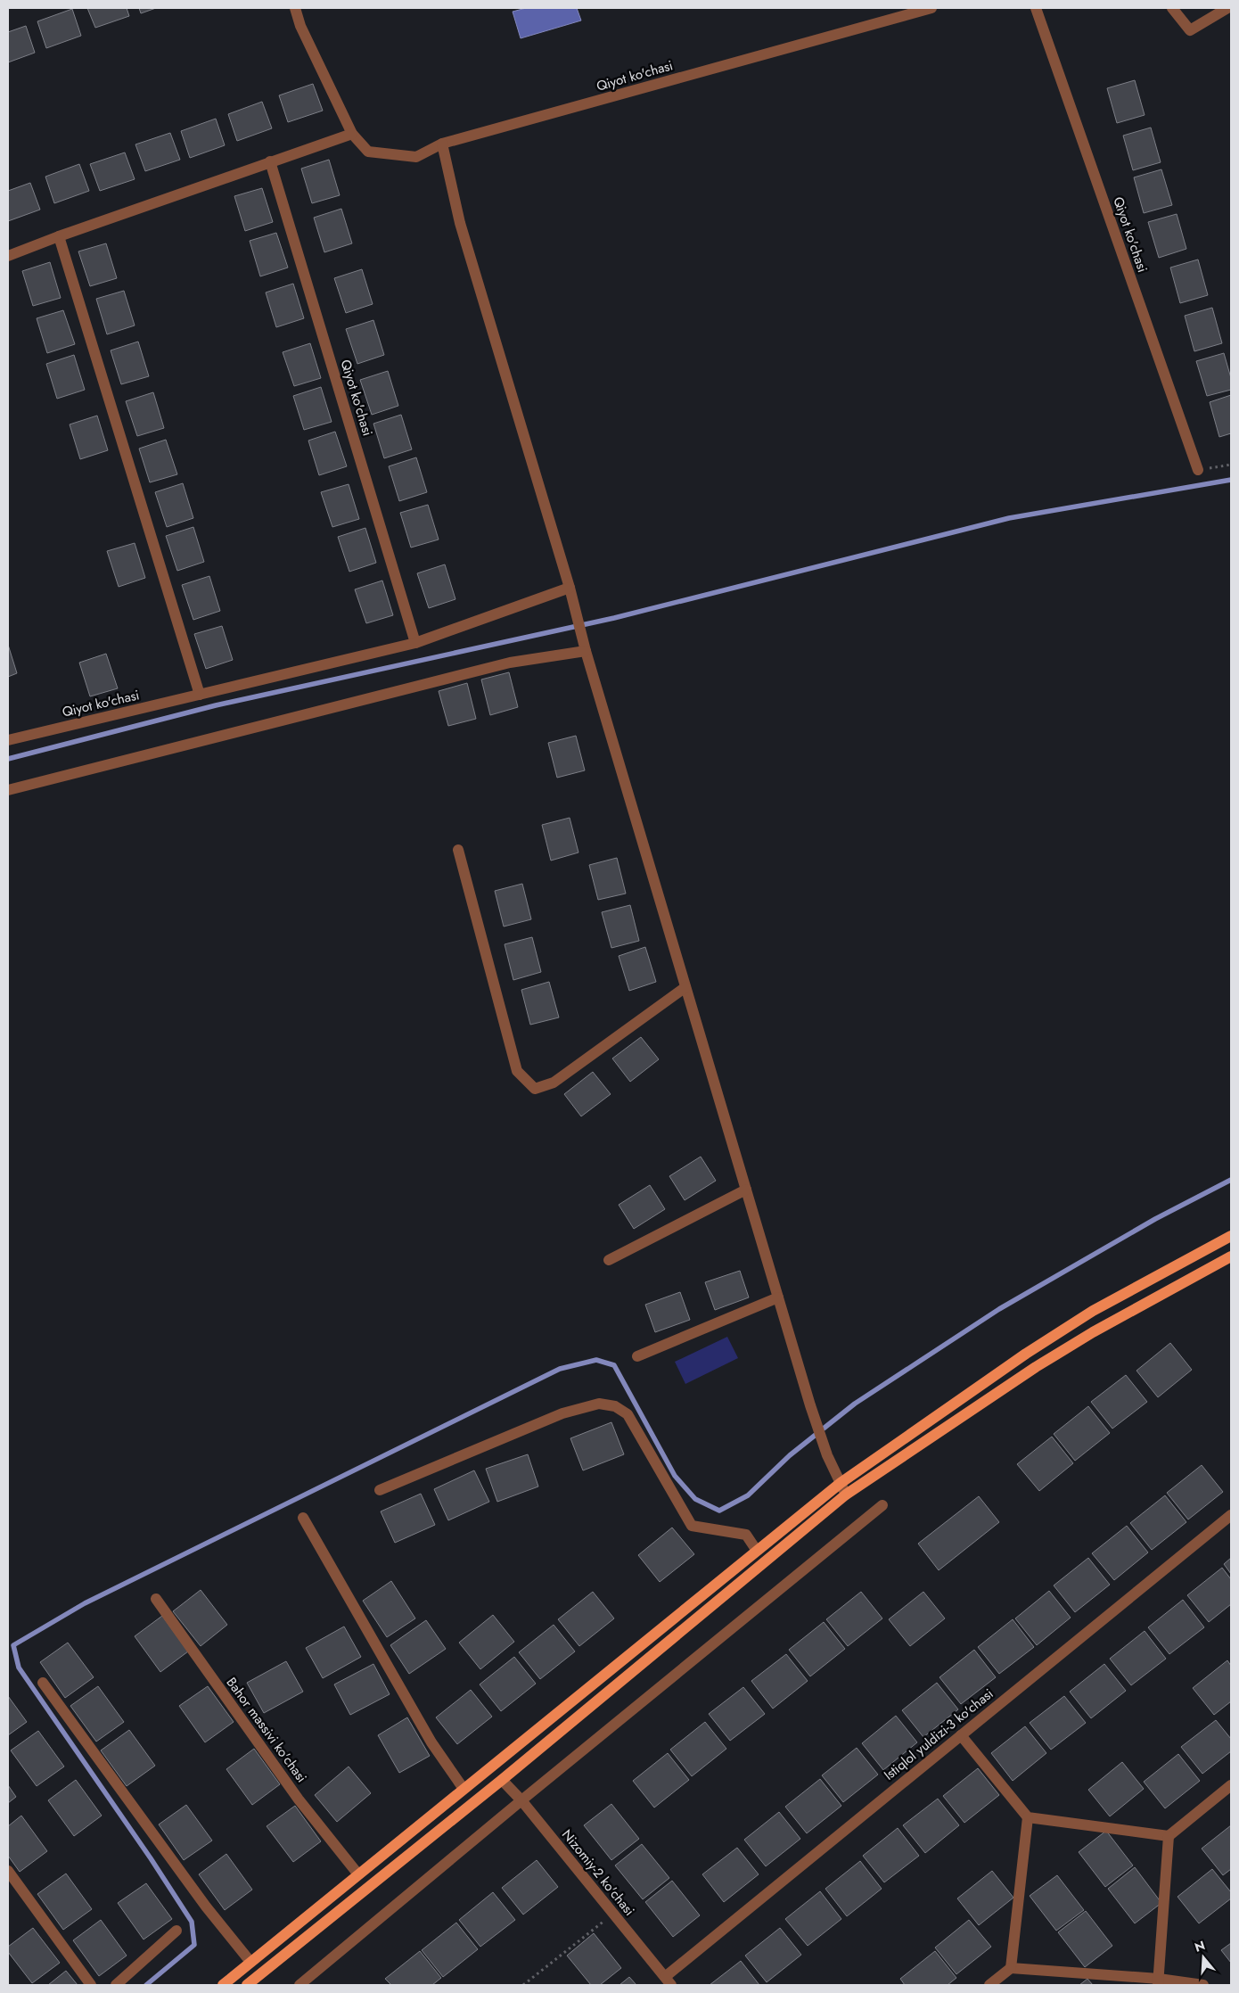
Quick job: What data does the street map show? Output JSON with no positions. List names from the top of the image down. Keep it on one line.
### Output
{"streets":{"street":["Qiyot ko'chasi","Bahor massivi ko'chasi","Istiqlol yuldizi-3 ko'chasi","Nizomiy-2 ko'chasi"]},"crossings":[["Istiqlol yuldizi-3 ko'chasi","Nizomiy-2 ko'chasi"]],"north":"top"}
